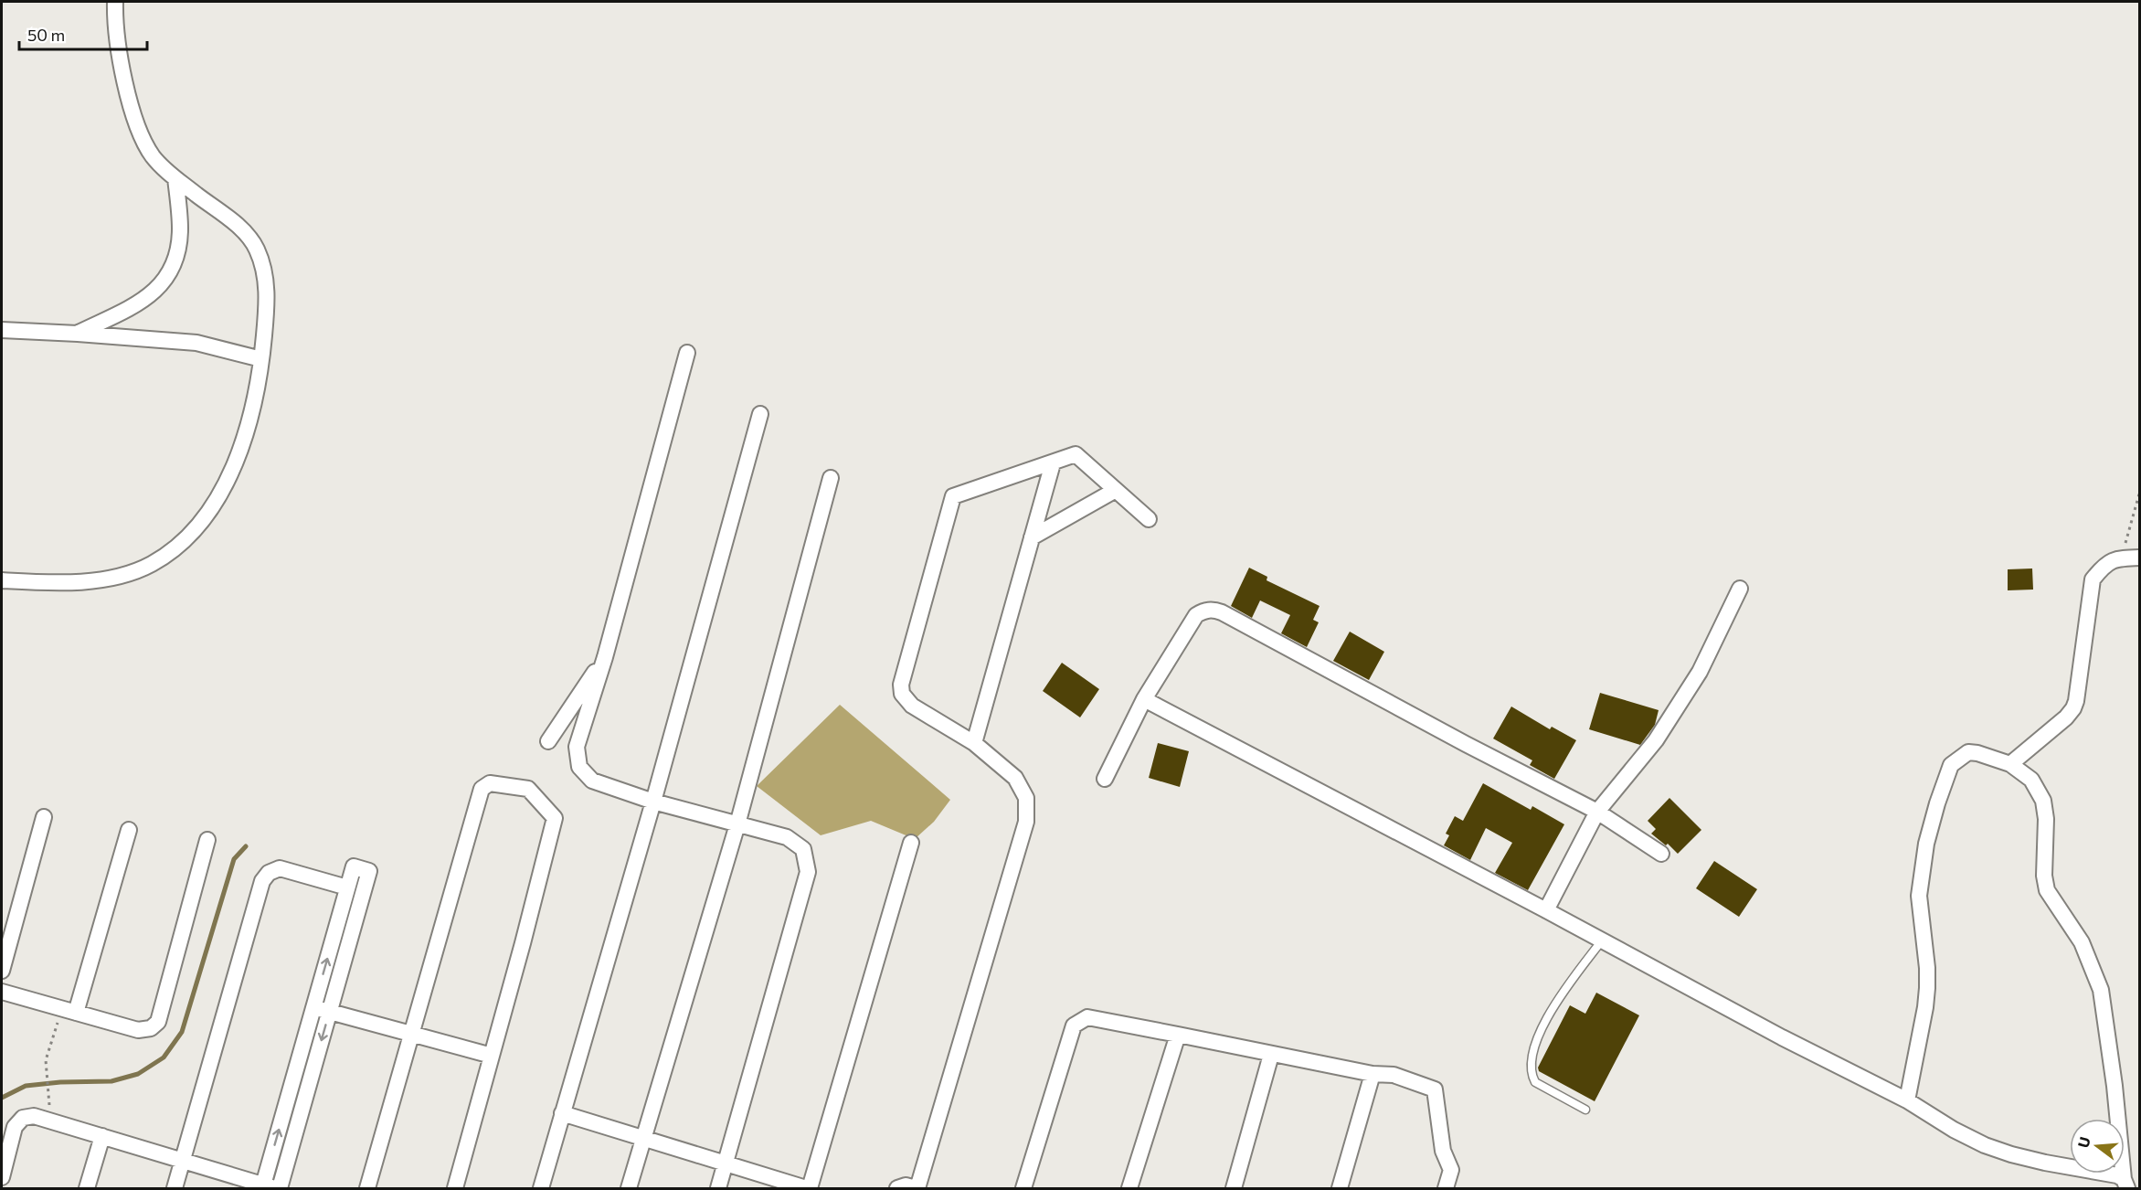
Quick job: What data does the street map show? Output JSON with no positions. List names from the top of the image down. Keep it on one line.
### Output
{"scale_bar":"50 m","north":"left"}
